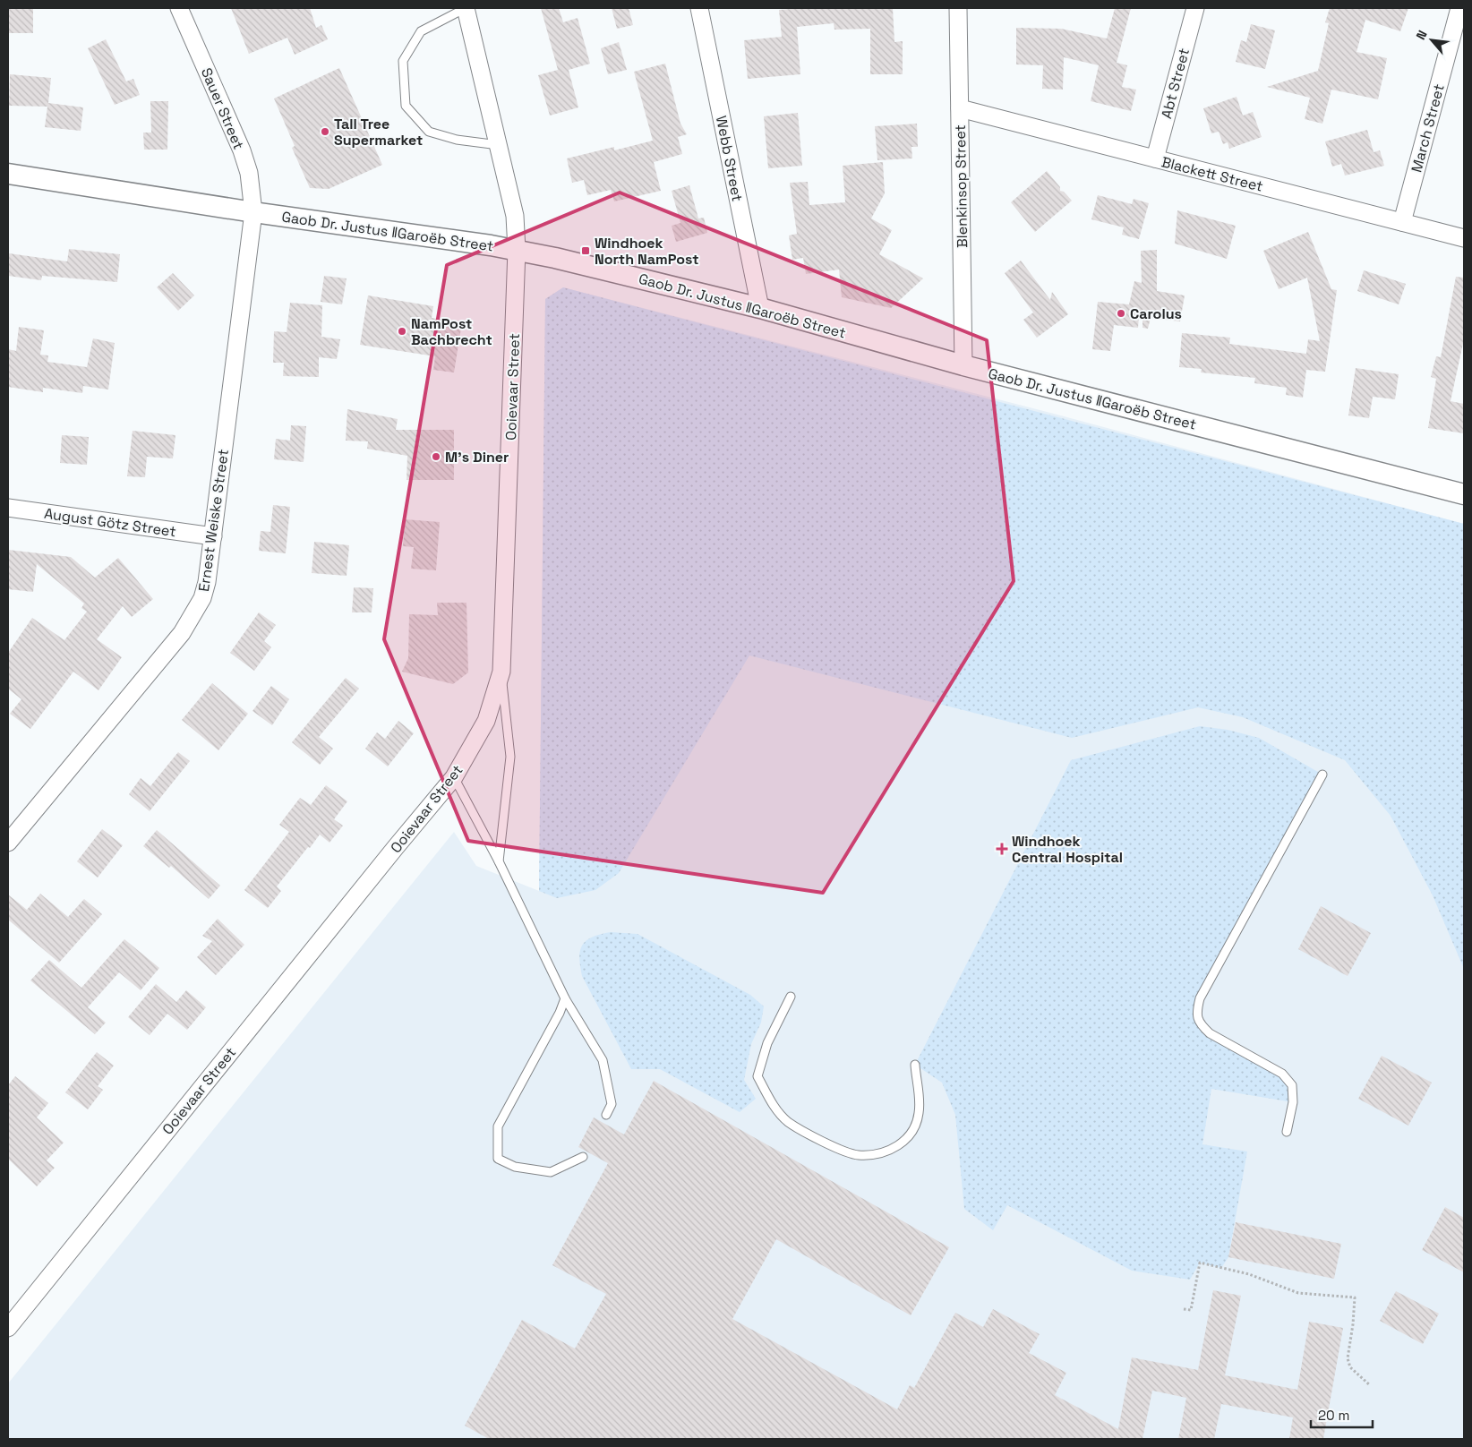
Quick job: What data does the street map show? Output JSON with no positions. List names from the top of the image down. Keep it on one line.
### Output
{"streets":{"street":["Abt Street","Sauer Street","March Street","Webb Street","Blackett Street","Blenkinsop Street","Gaob Dr. Justus ǁGaroëb Street","Ooievaar Street","Ernest Weiske Street","August Götz Street"]},"crossings":[["Abt Street","Blackett Street"],["Sauer Street","Gaob Dr. Justus ǁGaroëb Street"],["Sauer Street","Ernest Weiske Street"],["March Street","Blackett Street"],["Webb Street","Gaob Dr. Justus ǁGaroëb Street"],["Blackett Street","Blenkinsop Street"],["Blenkinsop Street","Gaob Dr. Justus ǁGaroëb Street"],["Gaob Dr. Justus ǁGaroëb Street","Ooievaar Street"],["Gaob Dr. Justus ǁGaroëb Street","Ernest Weiske Street"],["Ernest Weiske Street","August Götz Street"]],"places":{"other":["Tall Tree Supermarket","Carolus","NamPost Bachbrecht","M's Diner"],"transit":["Windhoek North NamPost"],"health":["Windhoek Central Hospital"]},"scale_bar":"20 m","north":"top left"}
